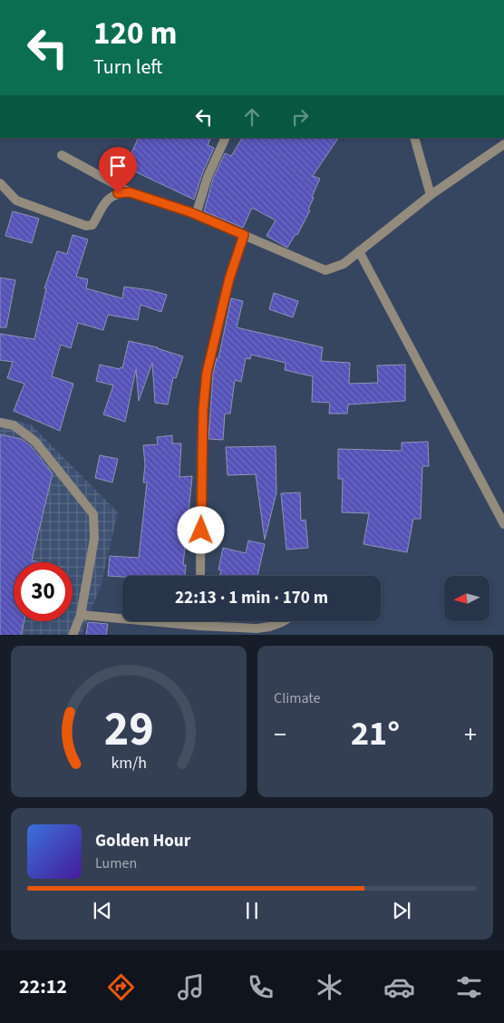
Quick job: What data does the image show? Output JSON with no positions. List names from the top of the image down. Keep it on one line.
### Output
{"north":"left","page":{"turn":["120 m","Turn left"],"limit":"30","trip":"22:13 · 1 min · 170 m","tile":"Climate","heat":["−","21°","+"],"song":["Golden Hour","Lumen"],"tabs":"22:12","gauge":["29","km/h"]}}
